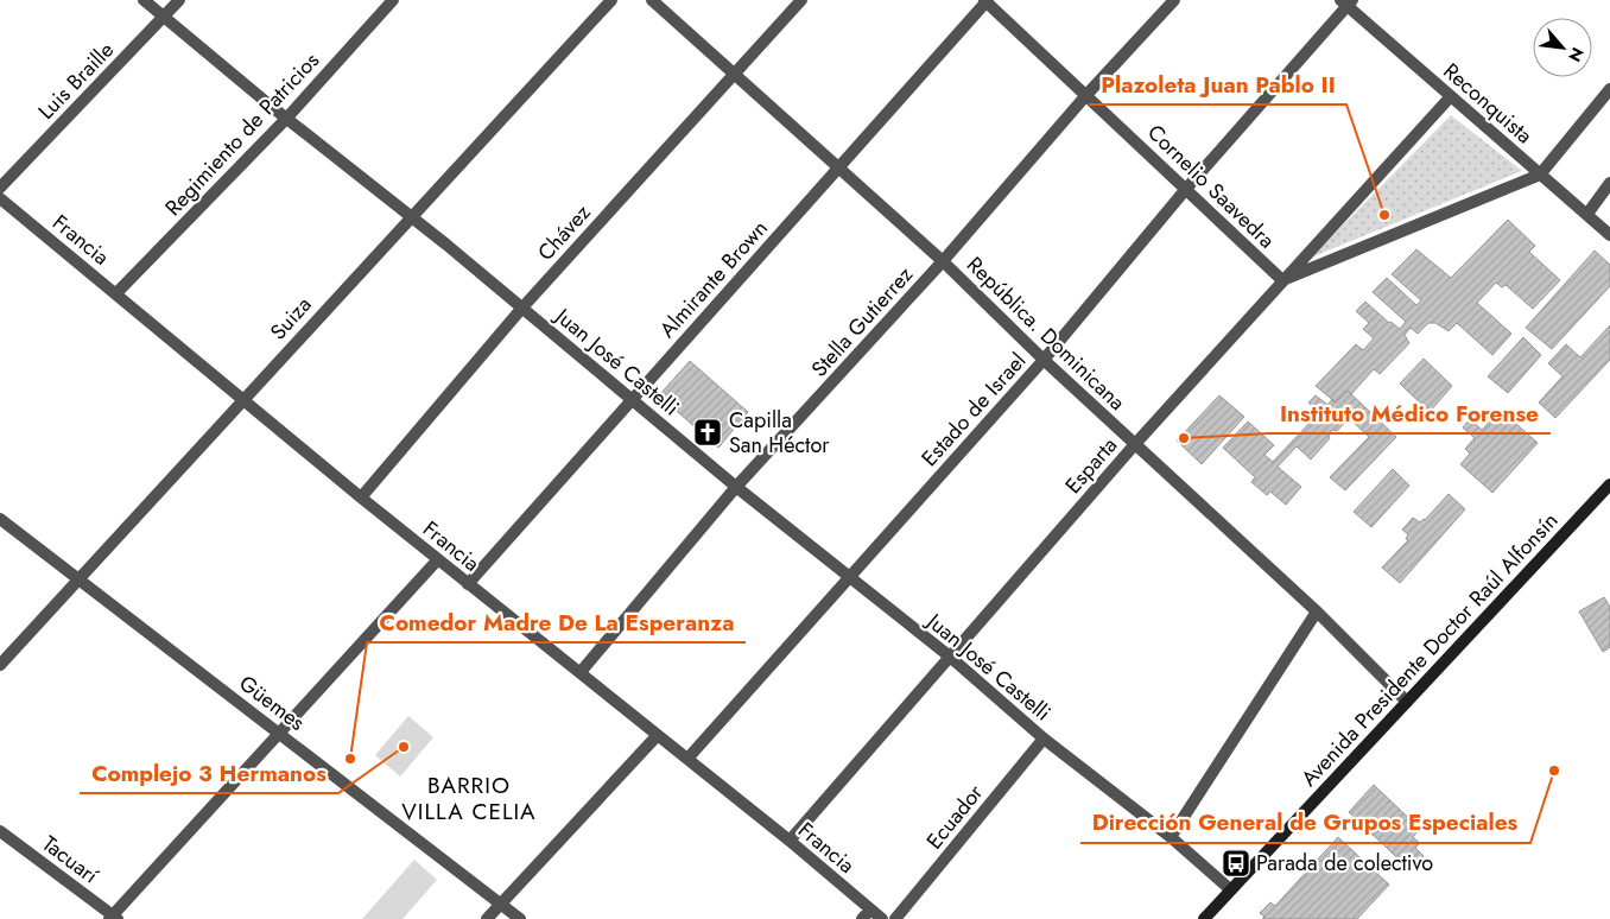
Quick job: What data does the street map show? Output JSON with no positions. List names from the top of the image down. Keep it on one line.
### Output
{"streets":{"main road":["Avenida Presidente Doctor Raúl Alfonsín"],"street":["Luis Braille","Reconquista","Regimiento de Patricios","Cornelio Saavedra","Chávez","Francia","Almirante Brown","Suiza","Stella Gutierrez","República. Dominicana","Juan José Castelli","Estado de Israel","Esparta","Güemes","Ecuador","Tacuarí"]},"crossings":[["Luis Braille","Juan José Castelli"],["Reconquista","Estado de Israel"],["Reconquista","Esparta"],["Regimiento de Patricios","Francia"],["Regimiento de Patricios","Juan José Castelli"],["Cornelio Saavedra","Almirante Brown"],["Cornelio Saavedra","Stella Gutierrez"],["Cornelio Saavedra","Estado de Israel"],["Cornelio Saavedra","Esparta"],["Chávez","Francia"],["Chávez","República. Dominicana"],["Chávez","Juan José Castelli"],["Francia","Almirante Brown"],["Francia","Suiza"],["Francia","Stella Gutierrez"],["Francia","Estado de Israel"],["Francia","Esparta"],["Almirante Brown","República. Dominicana"],["Almirante Brown","Juan José Castelli"],["Suiza","Juan José Castelli"],["Suiza","Güemes"],["Stella Gutierrez","República. Dominicana"],["Stella Gutierrez","Juan José Castelli"],["República. Dominicana","Estado de Israel"],["República. Dominicana","Esparta"],["República. Dominicana","Avenida Presidente Doctor Raúl Alfonsín"],["Juan José Castelli","Estado de Israel"],["Juan José Castelli","Esparta"],["Juan José Castelli","Avenida Presidente Doctor Raúl Alfonsín"],["Juan José Castelli","Ecuador"]],"districts":["BARRIO VILLA CELIA"],"places":{"other":["Plazoleta Juan Pablo II","Instituto Médico Forense","Complejo 3 Hermanos","Comedor Madre De La Esperanza","Dirección General de Grupos Especiales"],"church":["Capilla San Héctor"],"bus stop":["Parada de colectivo"]},"north":"bottom right"}
